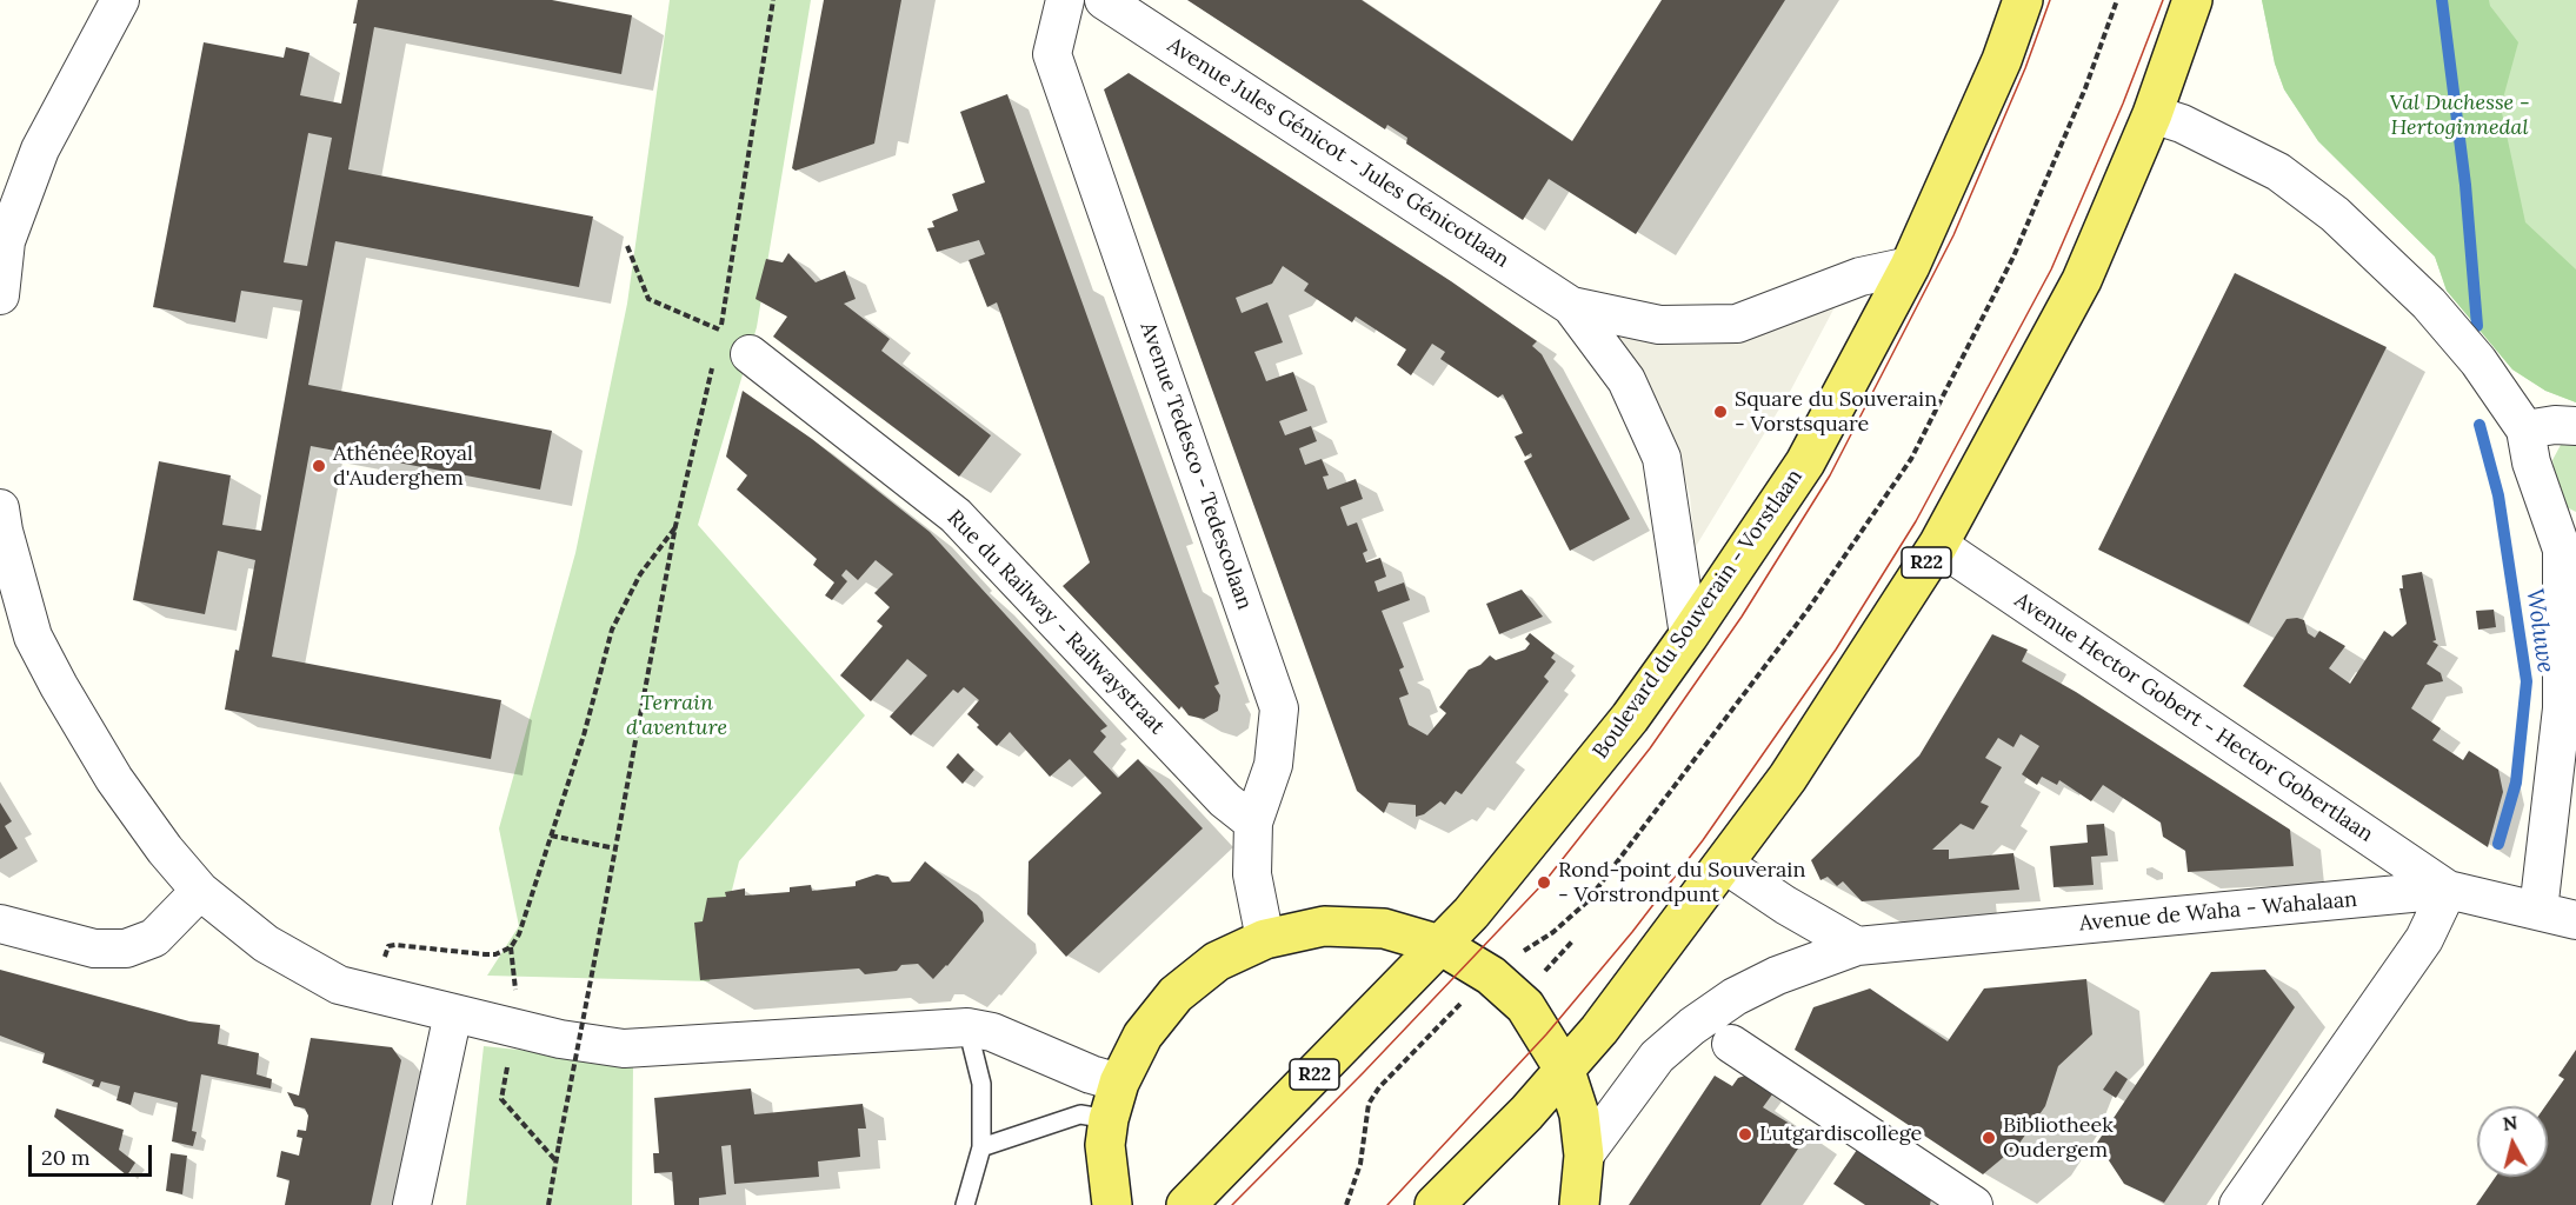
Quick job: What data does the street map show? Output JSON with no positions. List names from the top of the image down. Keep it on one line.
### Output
{"streets":{"main road":["R22","Boulevard du Souverain - Vorstlaan"],"street":["Avenue Jules Génicot - Jules Génicotlaan","Avenue Tedesco - Tedescolaan","Rue du Railway - Railwaystraat","Avenue Hector Gobert - Hector Gobertlaan","Avenue de Waha - Wahalaan"]},"crossings":[["Avenue Jules Génicot - Jules Génicotlaan","Boulevard du Souverain - Vorstlaan"],["Avenue Tedesco - Tedescolaan","Rue du Railway - Railwaystraat"],["R22","Avenue Hector Gobert - Hector Gobertlaan"],["Avenue Hector Gobert - Hector Gobertlaan","Avenue de Waha - Wahalaan"]],"water":["Woluwe"],"parks":["Val Duchesse - Hertoginnedal","Terrain d'aventure"],"places":["Square du Souverain - Vorstsquare","Athénée Royal d'Auderghem","Rond-point du Souverain - Vorstrondpunt","Lutgardiscollege","Bibliotheek Oudergem"],"scale_bar":"20 m","north":"top"}
